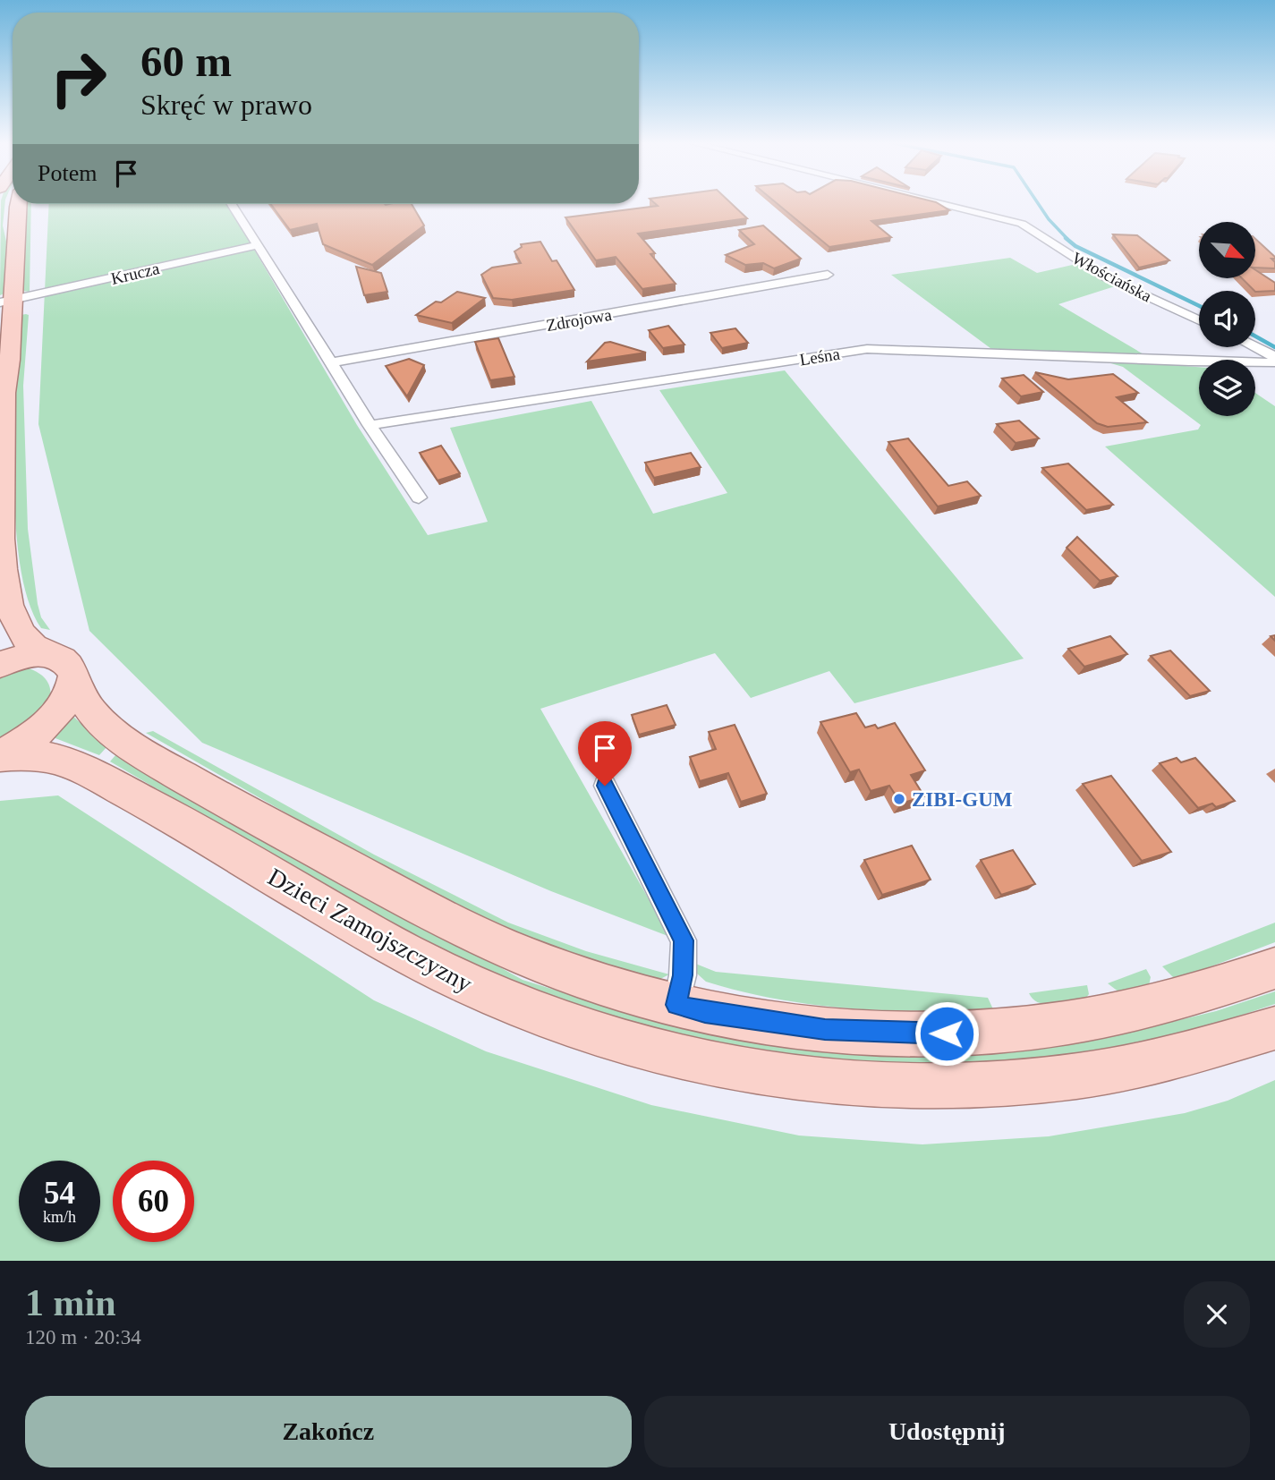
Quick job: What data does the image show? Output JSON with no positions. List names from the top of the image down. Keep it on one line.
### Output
{"streets":{"main road":["Dzieci Zamojszczyzny"],"street":["Krucza","Włościańska","Zdrojowa","Leśna"]},"places":["ZIBI-GUM"],"north":"bottom right","page":{"turn":["60 m","Skręć w prawo"],"then":"Potem","speed":"54 km/h","limit":"60","heading":["1 min","120 m · 20:34"],"buttons":["Zakończ","Udostępnij"]}}
